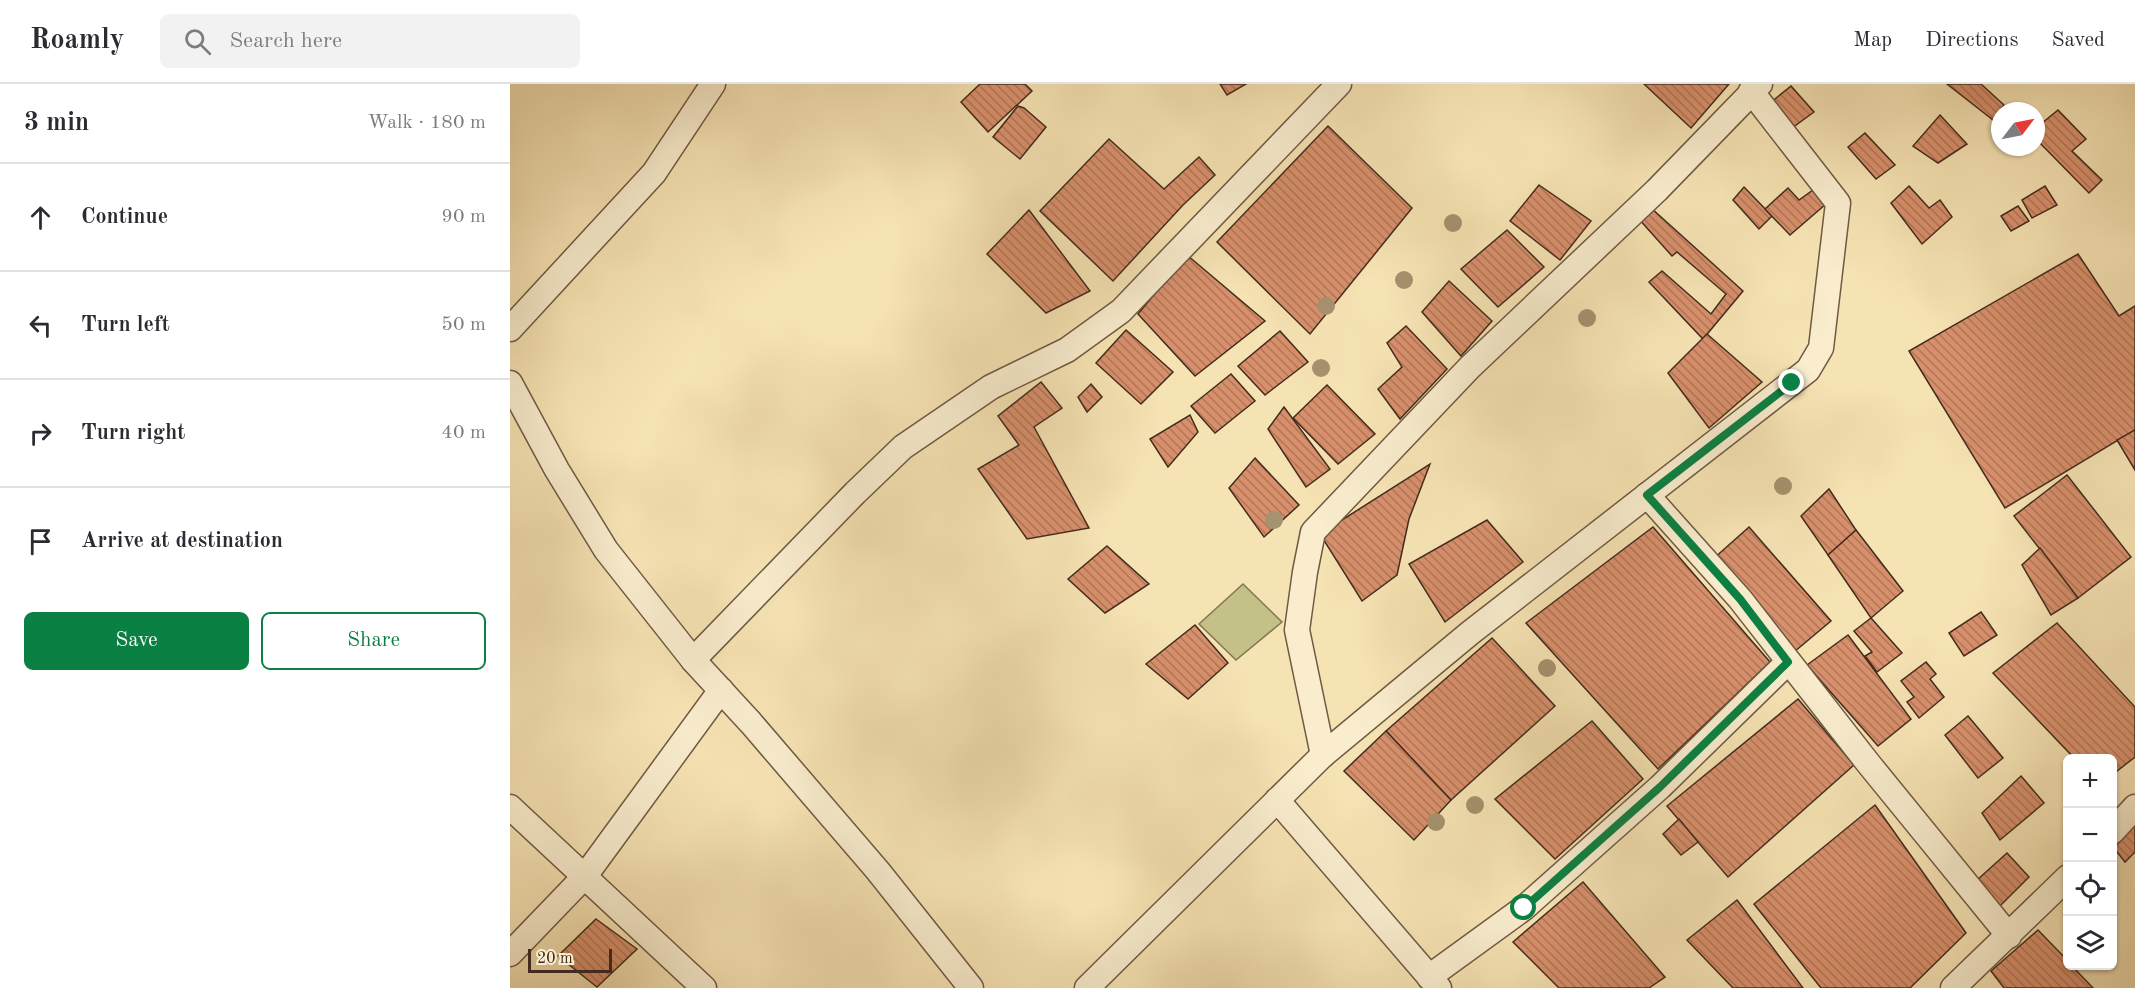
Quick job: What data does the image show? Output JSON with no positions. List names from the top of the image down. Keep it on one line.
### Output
{"scale_bar":"20 m","north":"top right","page":{"header":"Roamly","search":"Search here","nav":["Map","Directions","Saved"],"heading":["3 min","Walk · 180 m"],"list":[["Continue","90 m"],["Turn left","50 m"],["Turn right","40 m"],"Arrive at destination"],"buttons":["Save","Share"],"map_buttons":["+","−"],"scale":"20 m"}}
